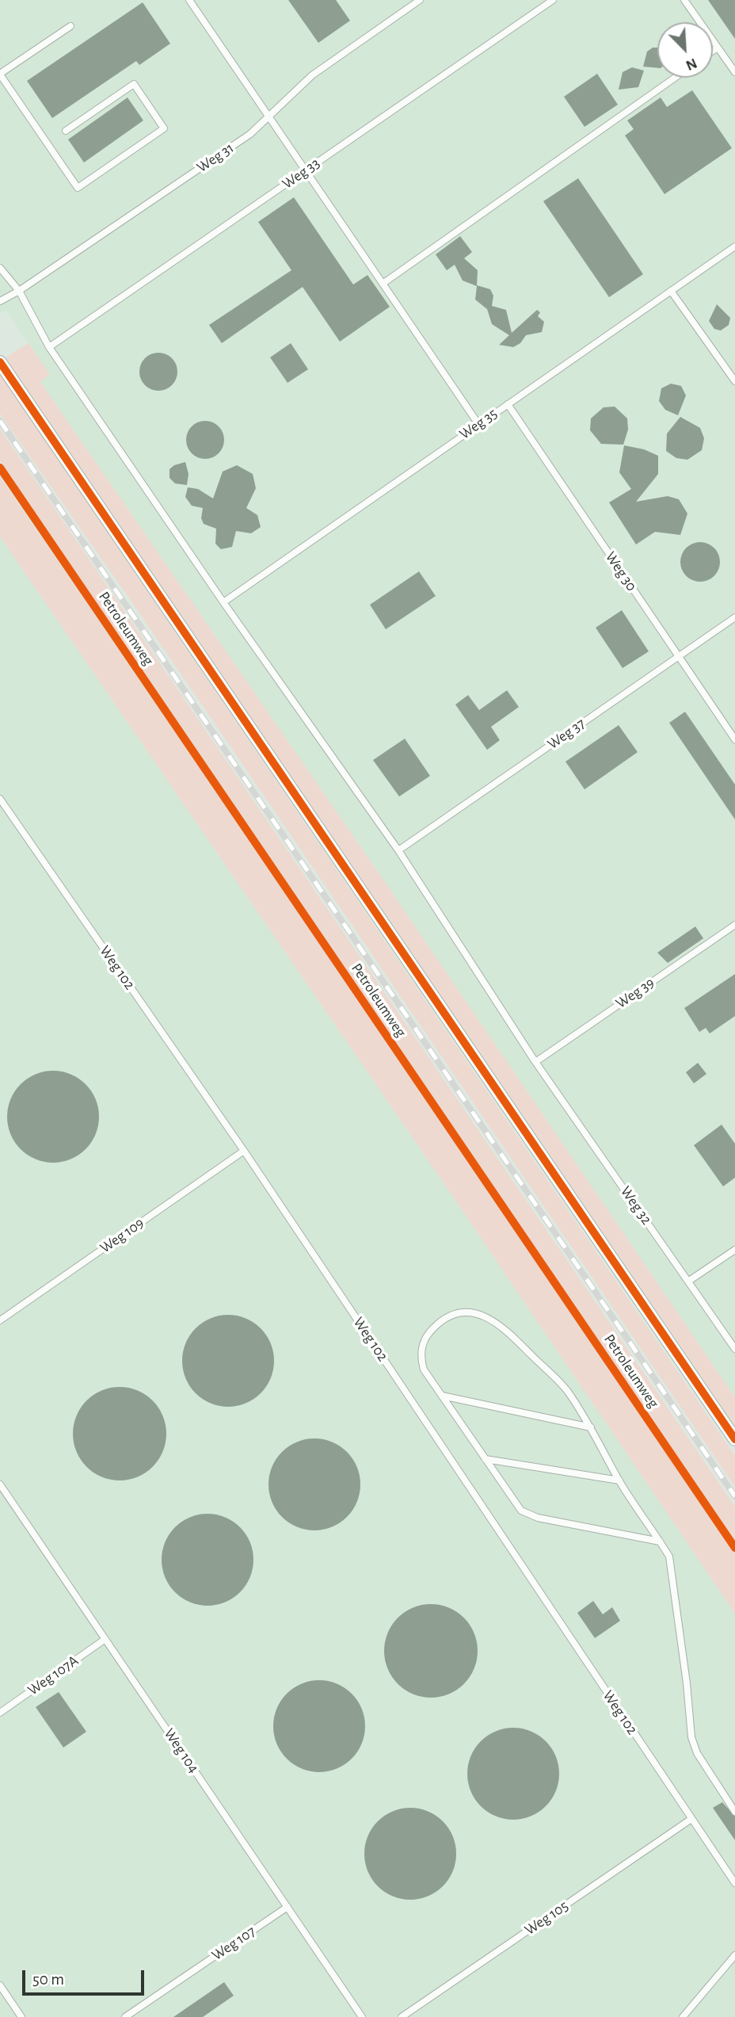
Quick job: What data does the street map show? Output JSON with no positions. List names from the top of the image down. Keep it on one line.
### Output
{"streets":{"lane":["Weg 31","Weg 33","Weg 35","Weg 30","Weg 37","Weg 102","Weg 39","Weg 32","Weg 109","Weg 107A","Weg 104","Weg 105","Weg 107"],"cycle path":["Petroleumweg"]},"crossings":[["Weg 31","Weg 32"],["Weg 33","Weg 32"],["Weg 35","Weg 30"],["Weg 35","Weg 32"],["Weg 30","Weg 37"],["Weg 37","Weg 32"],["Weg 102","Weg 109"],["Weg 102","Weg 105"],["Weg 39","Weg 32"],["Weg 107A","Weg 104"],["Weg 104","Weg 107"]],"scale_bar":"50 m","north":"bottom right"}
